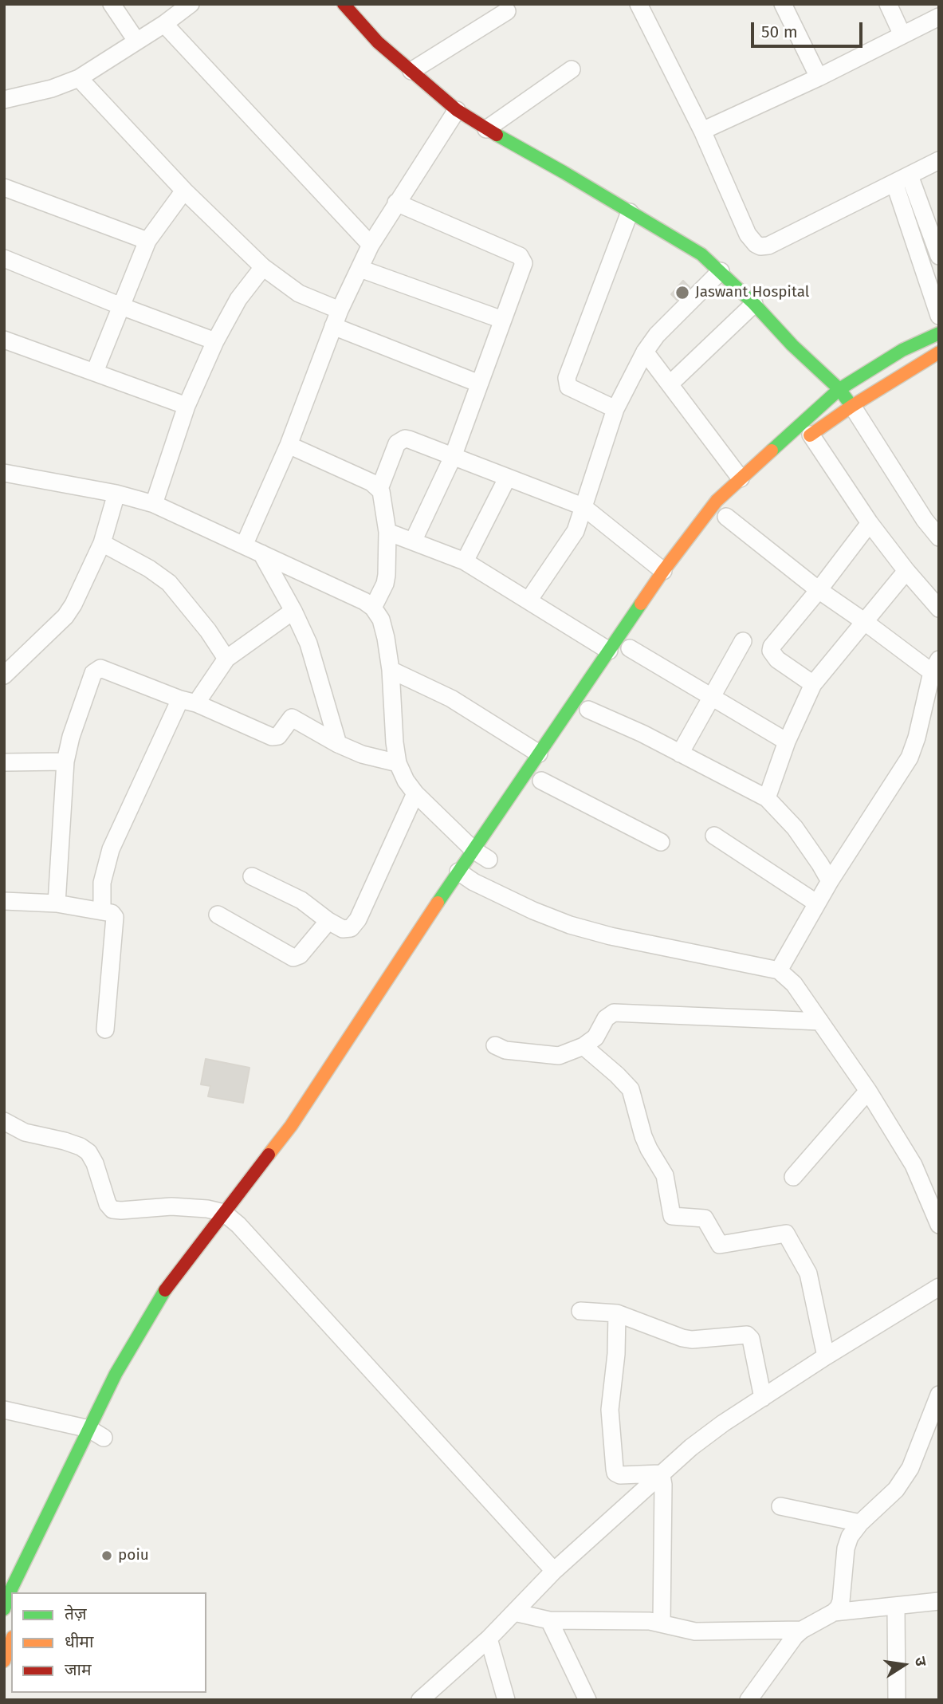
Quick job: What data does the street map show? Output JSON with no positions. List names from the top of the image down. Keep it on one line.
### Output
{"places":["Jaswant Hospital","poiu"],"legend":["तेज़","धीमा","जाम"],"scale_bar":"50 m","north":"right"}
